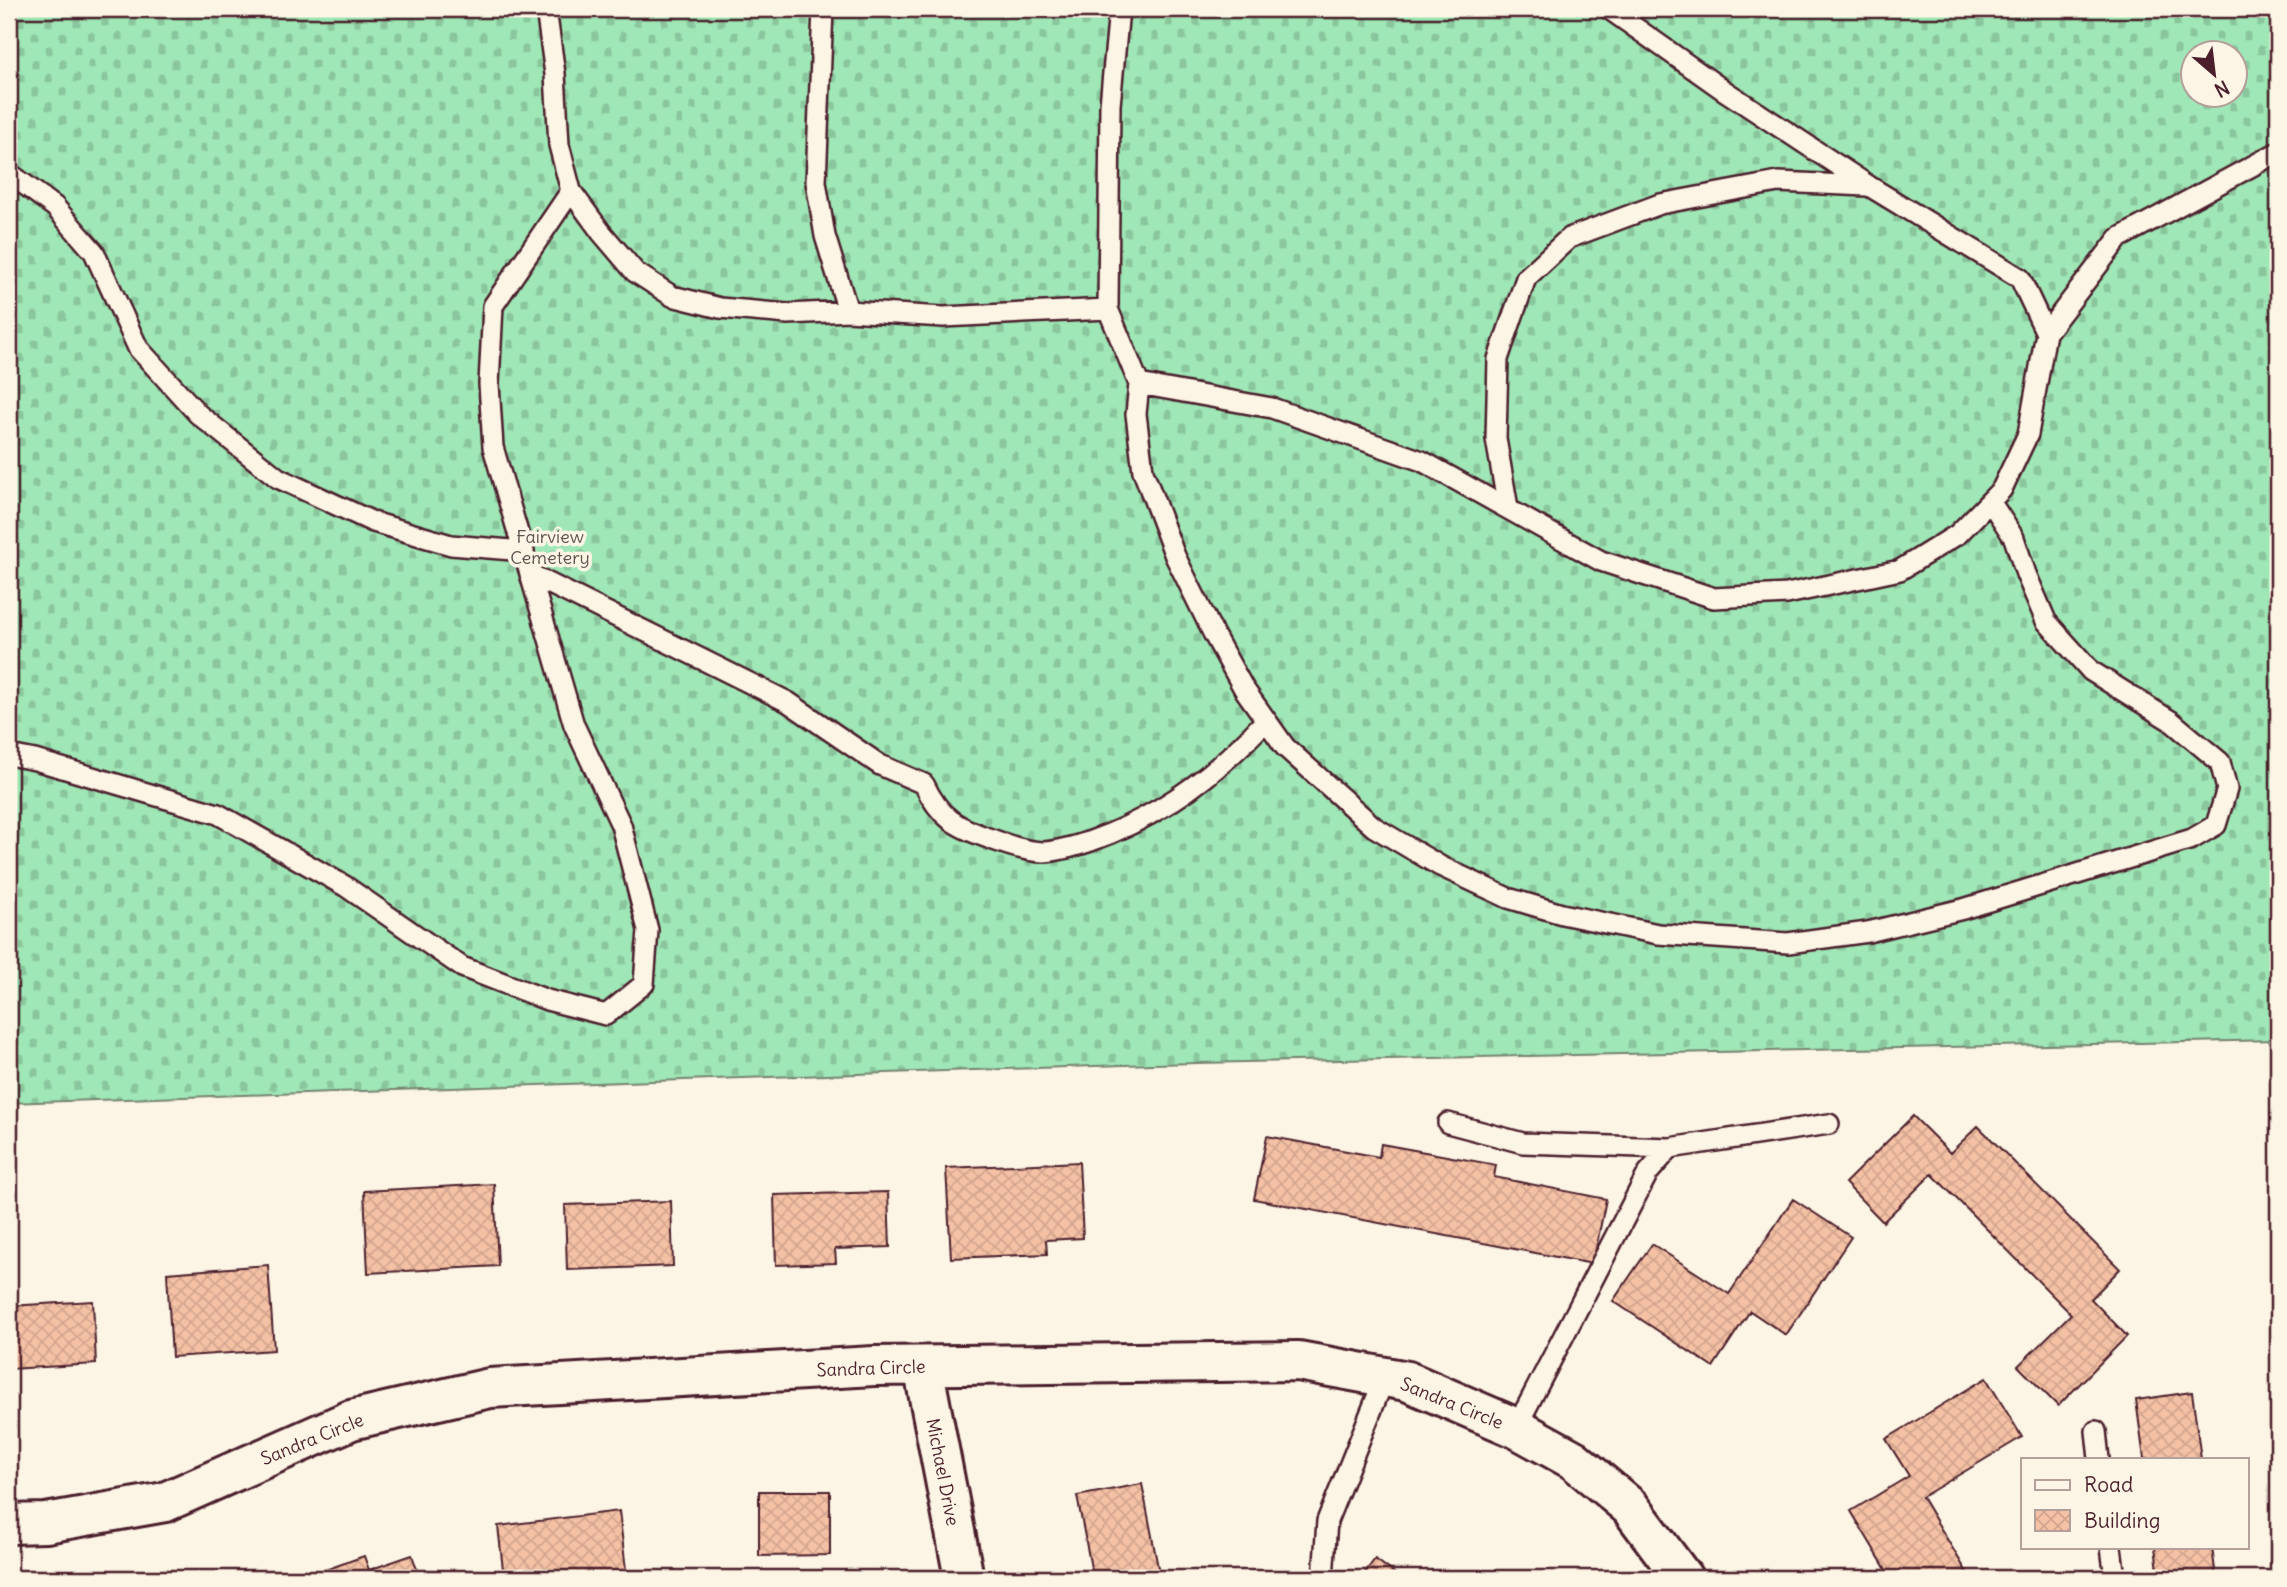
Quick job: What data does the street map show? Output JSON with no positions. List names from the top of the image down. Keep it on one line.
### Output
{"streets":{"street":["Sandra Circle","Michael Drive"]},"crossings":[["Sandra Circle","Michael Drive"]],"parks":["Fairview Cemetery"],"legend":["Road","Building"],"north":"bottom right"}
